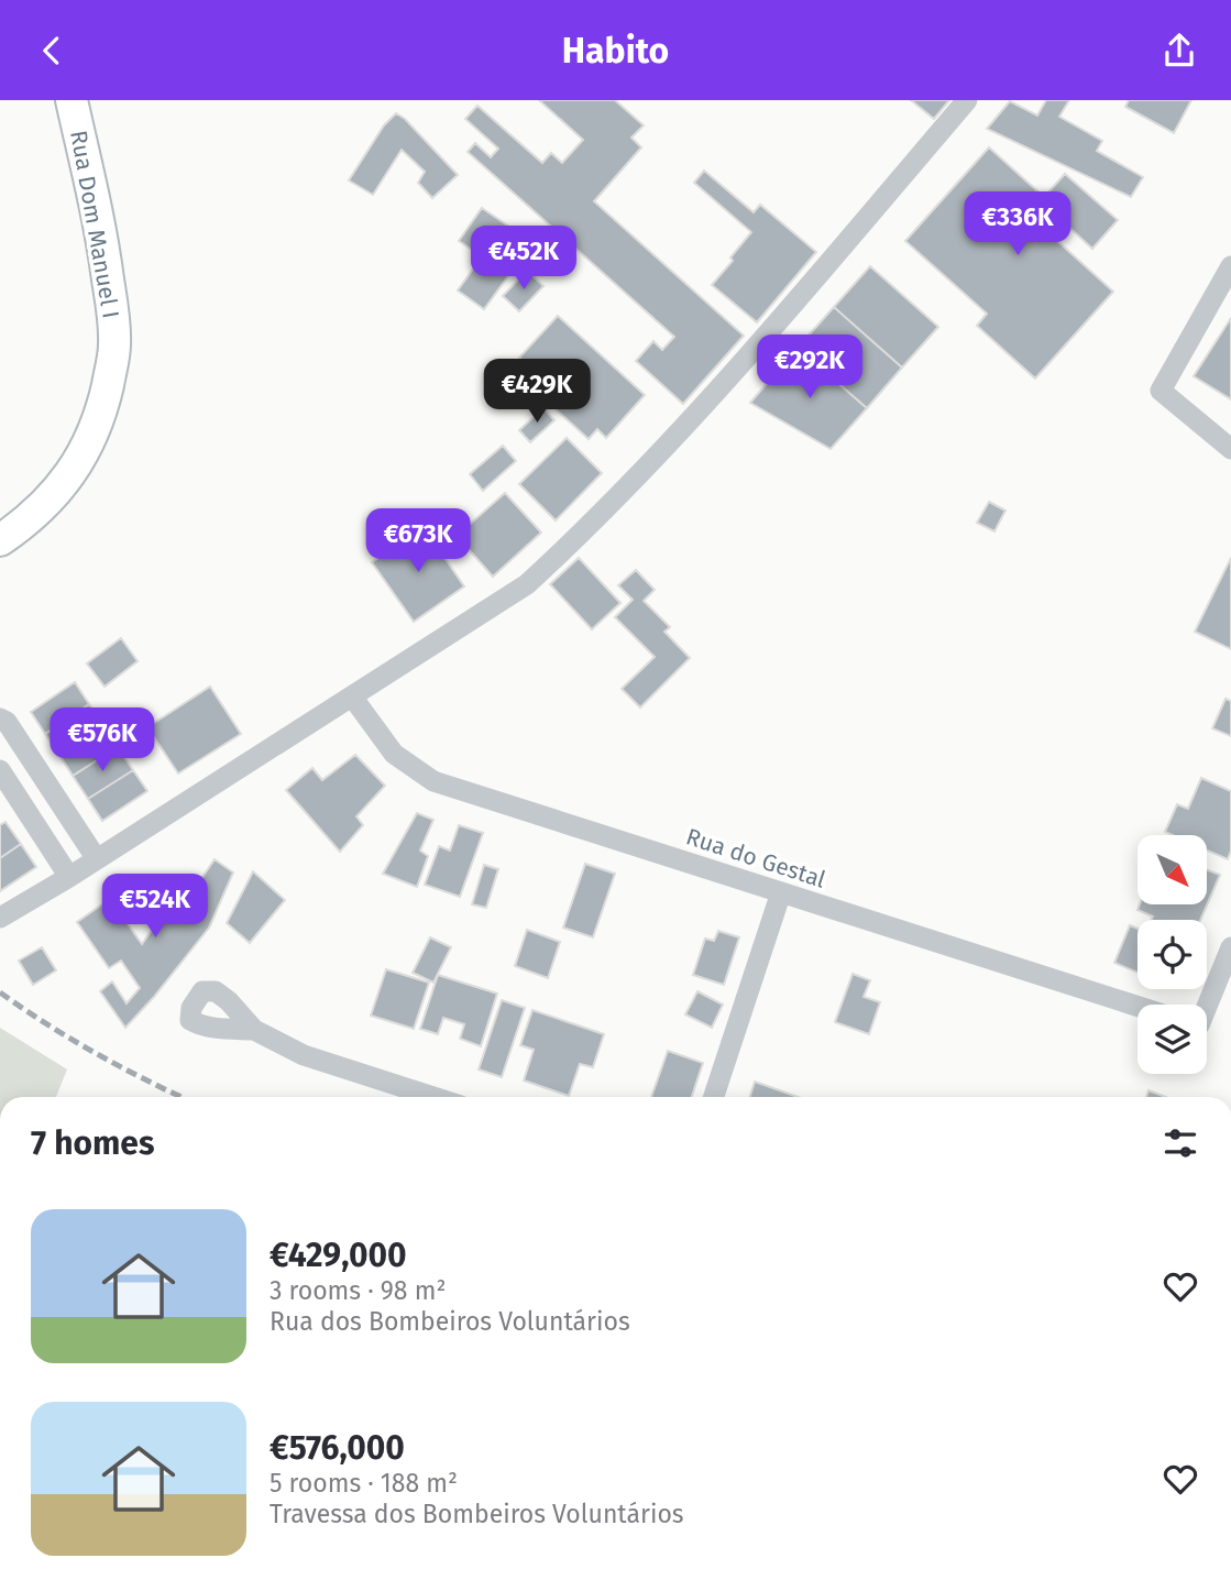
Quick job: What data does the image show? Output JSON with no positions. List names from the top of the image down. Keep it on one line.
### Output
{"streets":{"main road":["Rua Dom Manuel I"],"street":["Rua do Gestal"]},"north":"bottom right","page":{"header":"Habito","price":["€336K","€452K","€292K","€429K","€673K","€576K","€524K"],"heading":"7 homes","list":[{"name":"€429,000","note":"3 rooms · 98 m² · Rua dos Bombeiros Voluntários"},{"name":"€576,000","note":"5 rooms · 188 m² · Travessa dos Bombeiros Voluntários"}]}}
